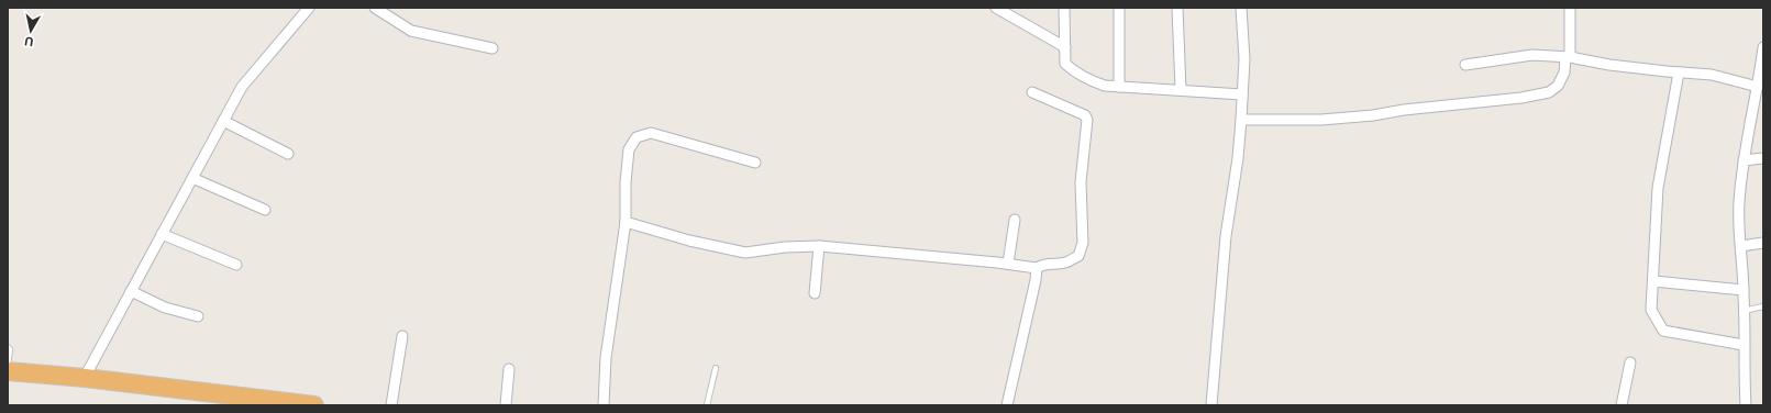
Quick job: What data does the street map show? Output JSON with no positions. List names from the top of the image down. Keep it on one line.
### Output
{"north":"bottom"}
